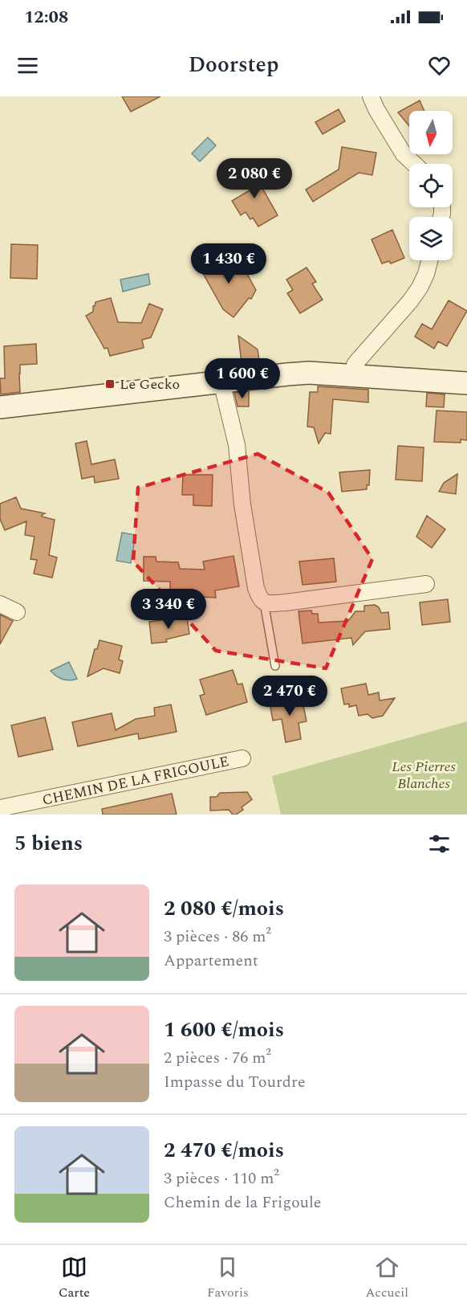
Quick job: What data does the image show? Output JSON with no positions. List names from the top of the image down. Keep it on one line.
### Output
{"streets":{"street":["CHEMIN DE LA FRIGOULE"]},"parks":["Les Pierres Blanches"],"places":{"transit":["Le Gecko"]},"north":"bottom","page":{"status":"12:08","header":"Doorstep","price":["2 080 €","1 430 €","1 600 €","3 340 €","2 470 €"],"heading":"5 biens","list":[{"name":"2 080 €/mois","note":"3 pièces · 86 m² · Appartement"},{"name":"1 600 €/mois","note":"2 pièces · 76 m² · Impasse du Tourdre"},{"name":"2 470 €/mois","note":"3 pièces · 110 m² · Chemin de la Frigoule"}],"tabs":["Carte","Favoris","Accueil"]}}
